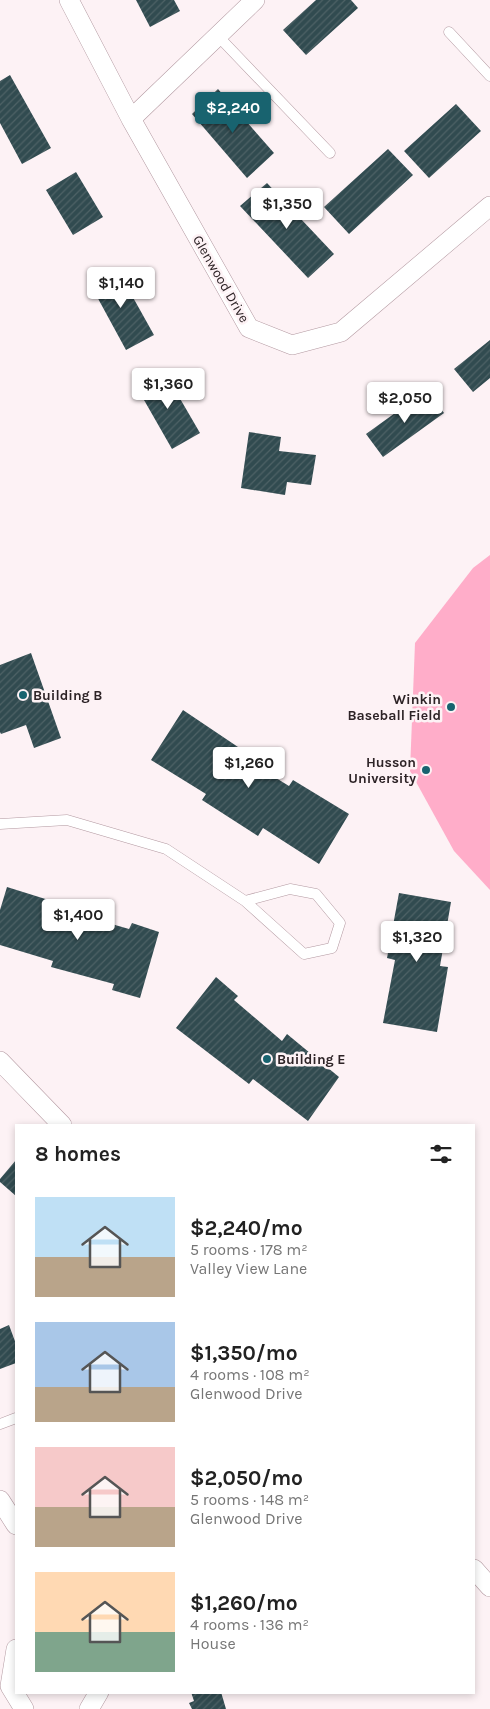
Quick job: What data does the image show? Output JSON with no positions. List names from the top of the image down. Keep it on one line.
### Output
{"streets":{"street":["Glenwood Drive"]},"places":["Building B","Winkin Baseball Field","Husson University","Building E"],"page":{"price":["$2,240","$1,350","$1,140","$1,360","$2,050","$1,260","$1,400","$1,320"],"heading":"8 homes","list":[{"name":"$2,240/mo","note":"5 rooms · 178 m² · Valley View Lane"},{"name":"$1,350/mo","note":"4 rooms · 108 m² · Glenwood Drive"},{"name":"$2,050/mo","note":"5 rooms · 148 m² · Glenwood Drive"},{"name":"$1,260/mo","note":"4 rooms · 136 m² · House"}]}}
